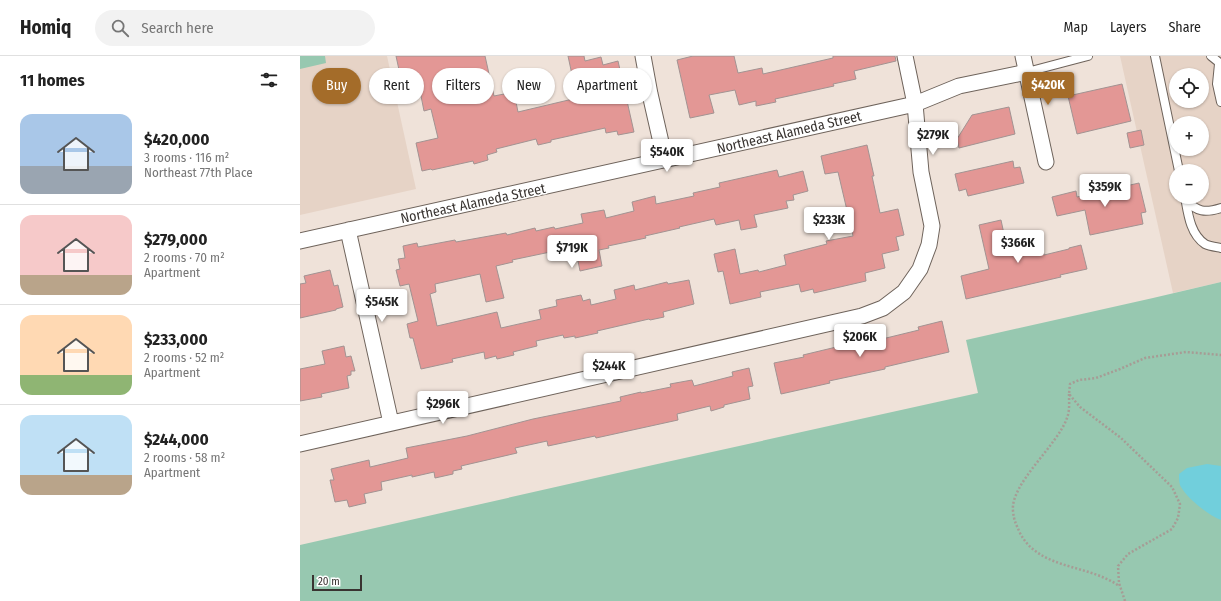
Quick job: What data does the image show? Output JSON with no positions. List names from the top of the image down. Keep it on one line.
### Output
{"streets":{"street":["Northeast Alameda Street"]},"scale_bar":"20 m","page":{"header":"Homiq","search":"Search here","nav":["Map","Layers","Share"],"heading":"11 homes","map_buttons":["+","−"],"chip":["Buy","Rent","Filters","New","Apartment"],"price":["$420K","$279K","$540K","$359K","$233K","$366K","$719K","$545K","$206K","$244K","$296K"],"list":[{"name":"$420,000","note":"3 rooms · 116 m² · Northeast 77th Place"},{"name":"$279,000","note":"2 rooms · 70 m² · Apartment"},{"name":"$233,000","note":"2 rooms · 52 m² · Apartment"},{"name":"$244,000","note":"2 rooms · 58 m² · Apartment"}],"scale":"20 m"}}
